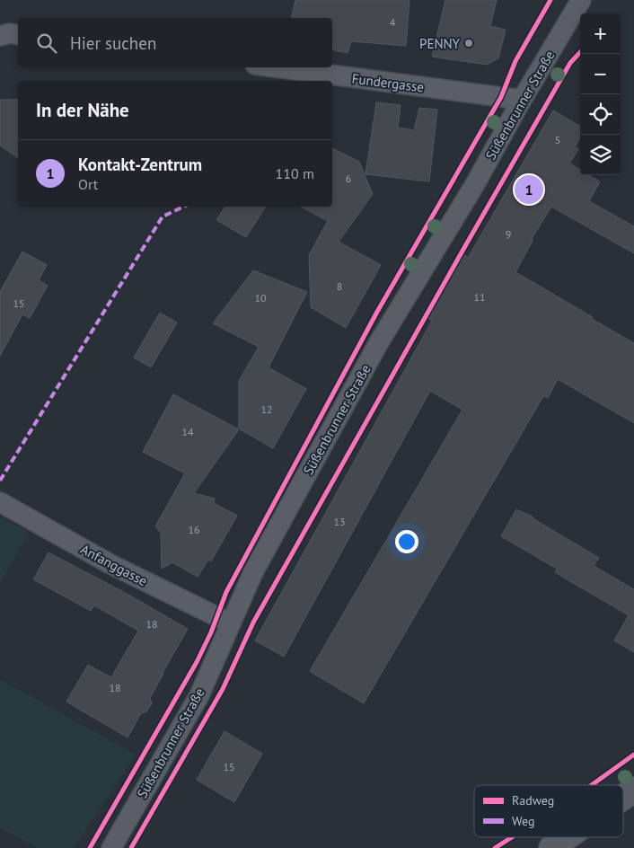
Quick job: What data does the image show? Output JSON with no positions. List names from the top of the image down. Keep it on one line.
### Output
{"streets":{"street":["Fundergasse","Süßenbrunner Straße","Anfanggasse"]},"crossings":[["Fundergasse","Süßenbrunner Straße"],["Süßenbrunner Straße","Anfanggasse"]],"places":["PENNY"],"house_numbers":["4","5","6","9","8","11","10","15","12","14","13","16","18","18","15"],"legend":["Radweg","Weg"],"page":{"map_buttons":["+","−"],"search":"Hier suchen","heading":"In der Nähe","list":[{"mark":"1","name":"Kontakt-Zentrum","note":"Ort","value":"110 m"}],"pins":"1"}}
